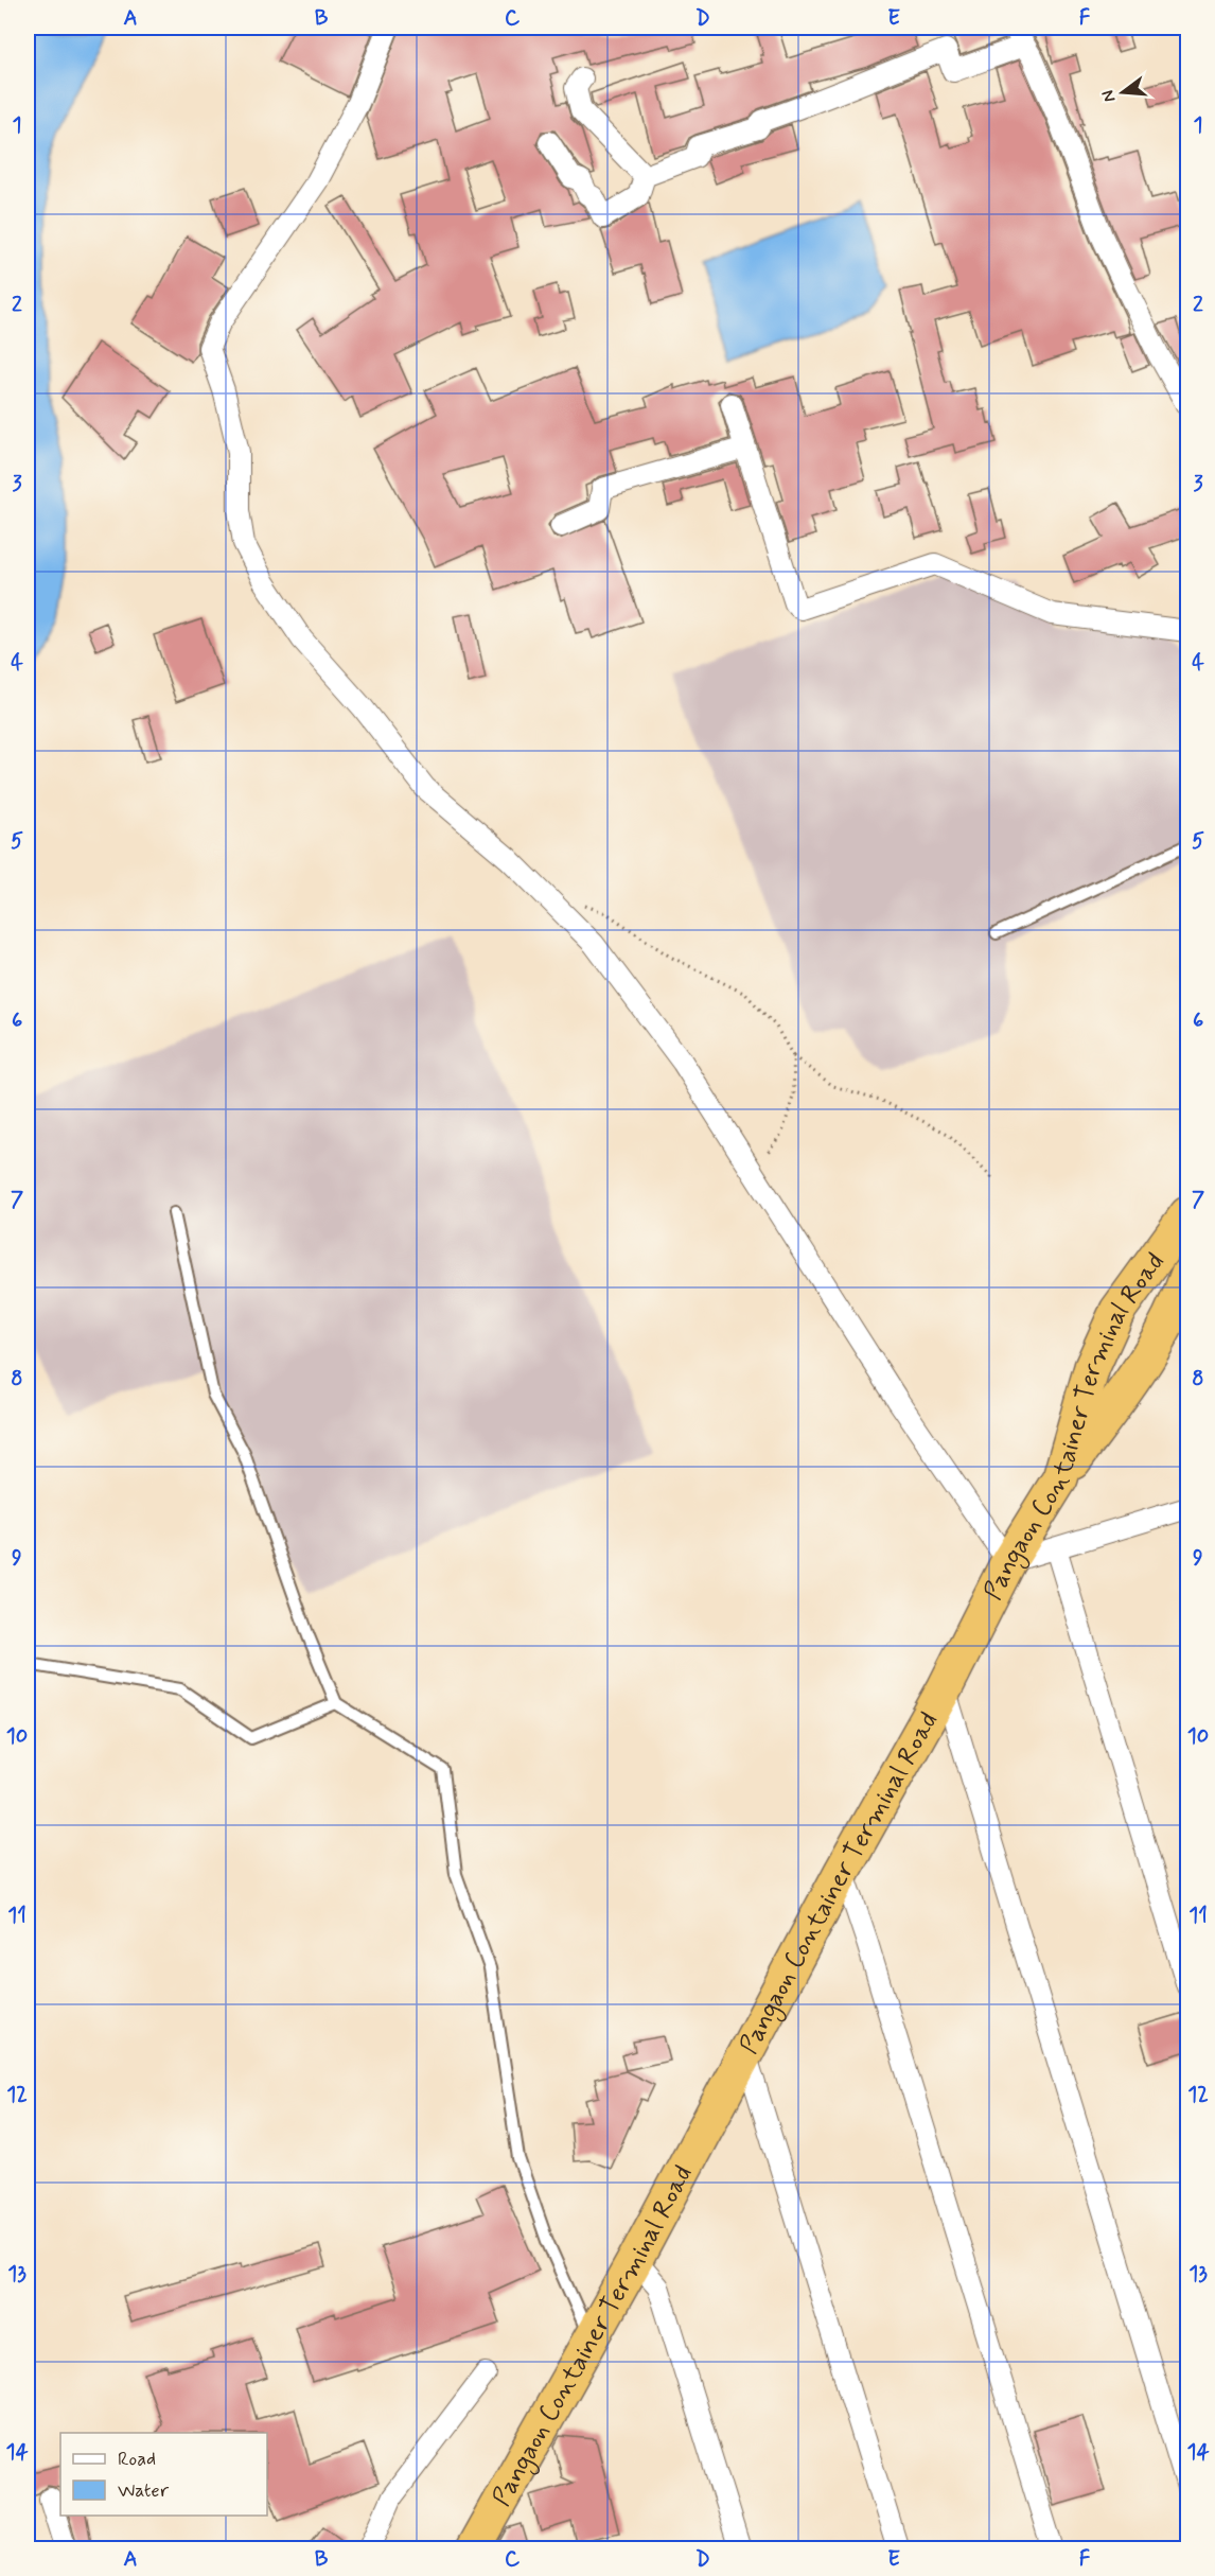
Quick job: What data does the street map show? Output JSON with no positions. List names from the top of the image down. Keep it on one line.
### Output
{"streets":{"highway":["Pangaon Container Terminal Road"]},"legend":["Road","Water"],"north":"left","grid":{"columns":["A","B","C","D","E","F"],"rows":["1","2","3","4","5","6","7","8","9","10","11","12","13","14"]}}
